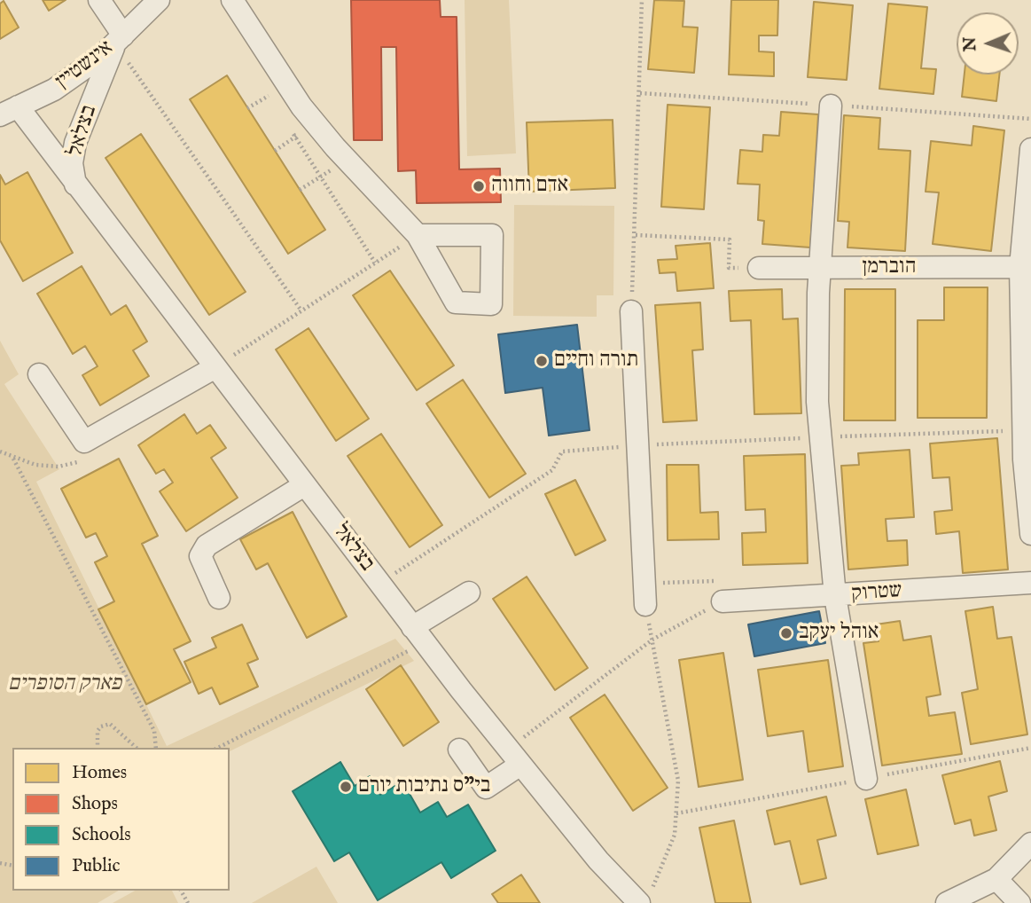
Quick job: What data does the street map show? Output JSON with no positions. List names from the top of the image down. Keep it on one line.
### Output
{"streets":{"street":["אינשטיין","בצלאל","הוברמן","שטרוק"]},"crossings":[["אינשטיין","בצלאל"]],"parks":["פארק הסופרים"],"places":["אדם וחווה","תורה וחיים","אוהל יעקב","בי\"ס נתיבות יורם"],"legend":["Homes","Shops","Schools","Public"],"north":"left"}
